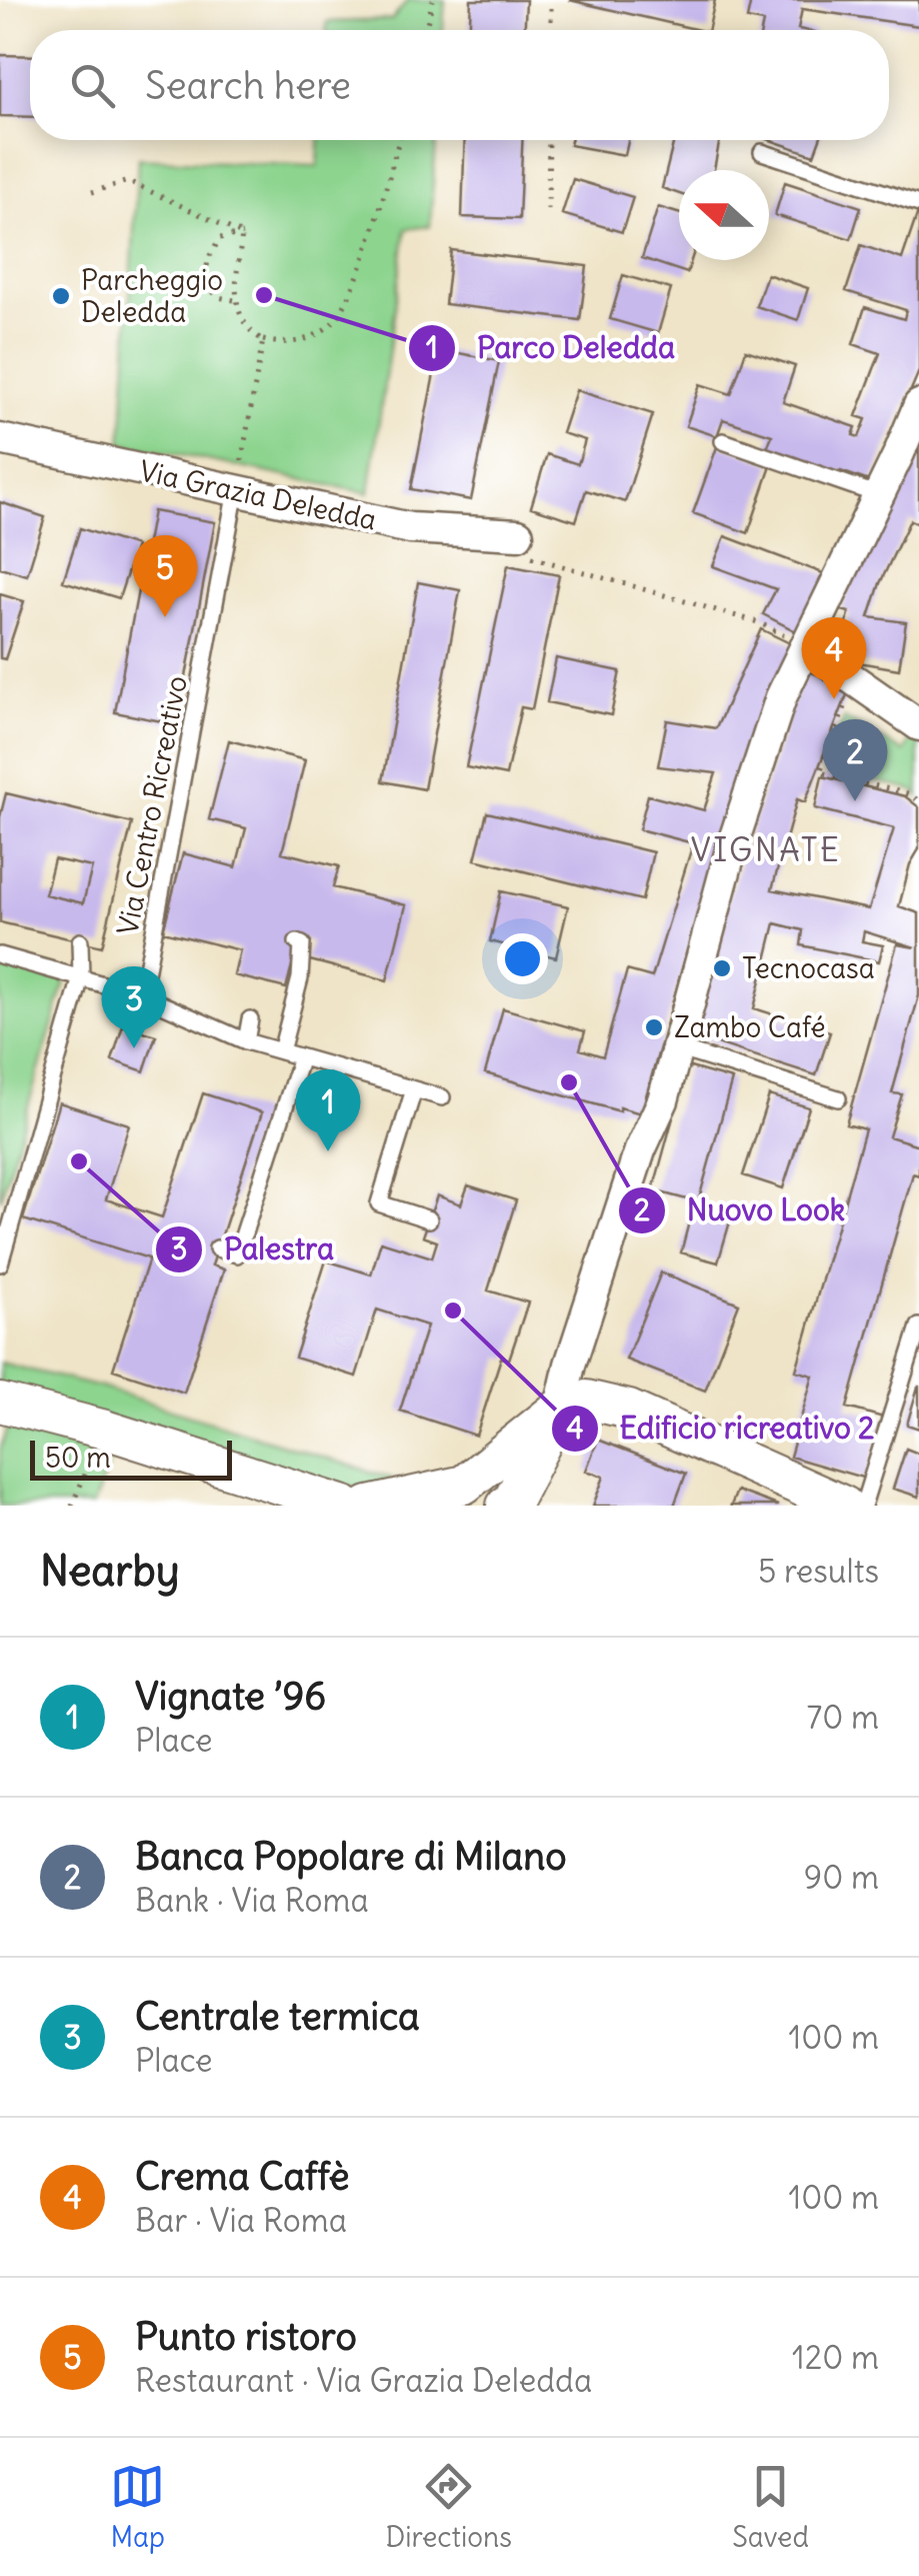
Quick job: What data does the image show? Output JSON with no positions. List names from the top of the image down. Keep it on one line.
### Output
{"streets":{"street":["Via Grazia Deledda"],"lane":["Via Centro Ricreativo"]},"crossings":[["Via Grazia Deledda","Via Centro Ricreativo"]],"districts":["VIGNATE"],"places":["Parco Deledda","Parcheggio Deledda","Tecnocasa","Zambo Café","Nuovo Look","Palestra","Edificio ricreativo 2"],"scale_bar":"50 m","north":"left","page":{"search":"Search here","pins":["5","4","2","3","1"],"scale":"50 m","heading":["Nearby","5 results"],"list":[{"mark":"1","name":"Vignate ’96","note":"Place","value":"70 m"},{"mark":"2","name":"Banca Popolare di Milano","note":"Bank · Via Roma","value":"90 m"},{"mark":"3","name":"Centrale termica","note":"Place","value":"100 m"},{"mark":"4","name":"Crema Caffè","note":"Bar · Via Roma","value":"100 m"},{"mark":"5","name":"Punto ristoro","note":"Restaurant · Via Grazia Deledda","value":"120 m"}],"nav":["Map","Directions","Saved"]}}
